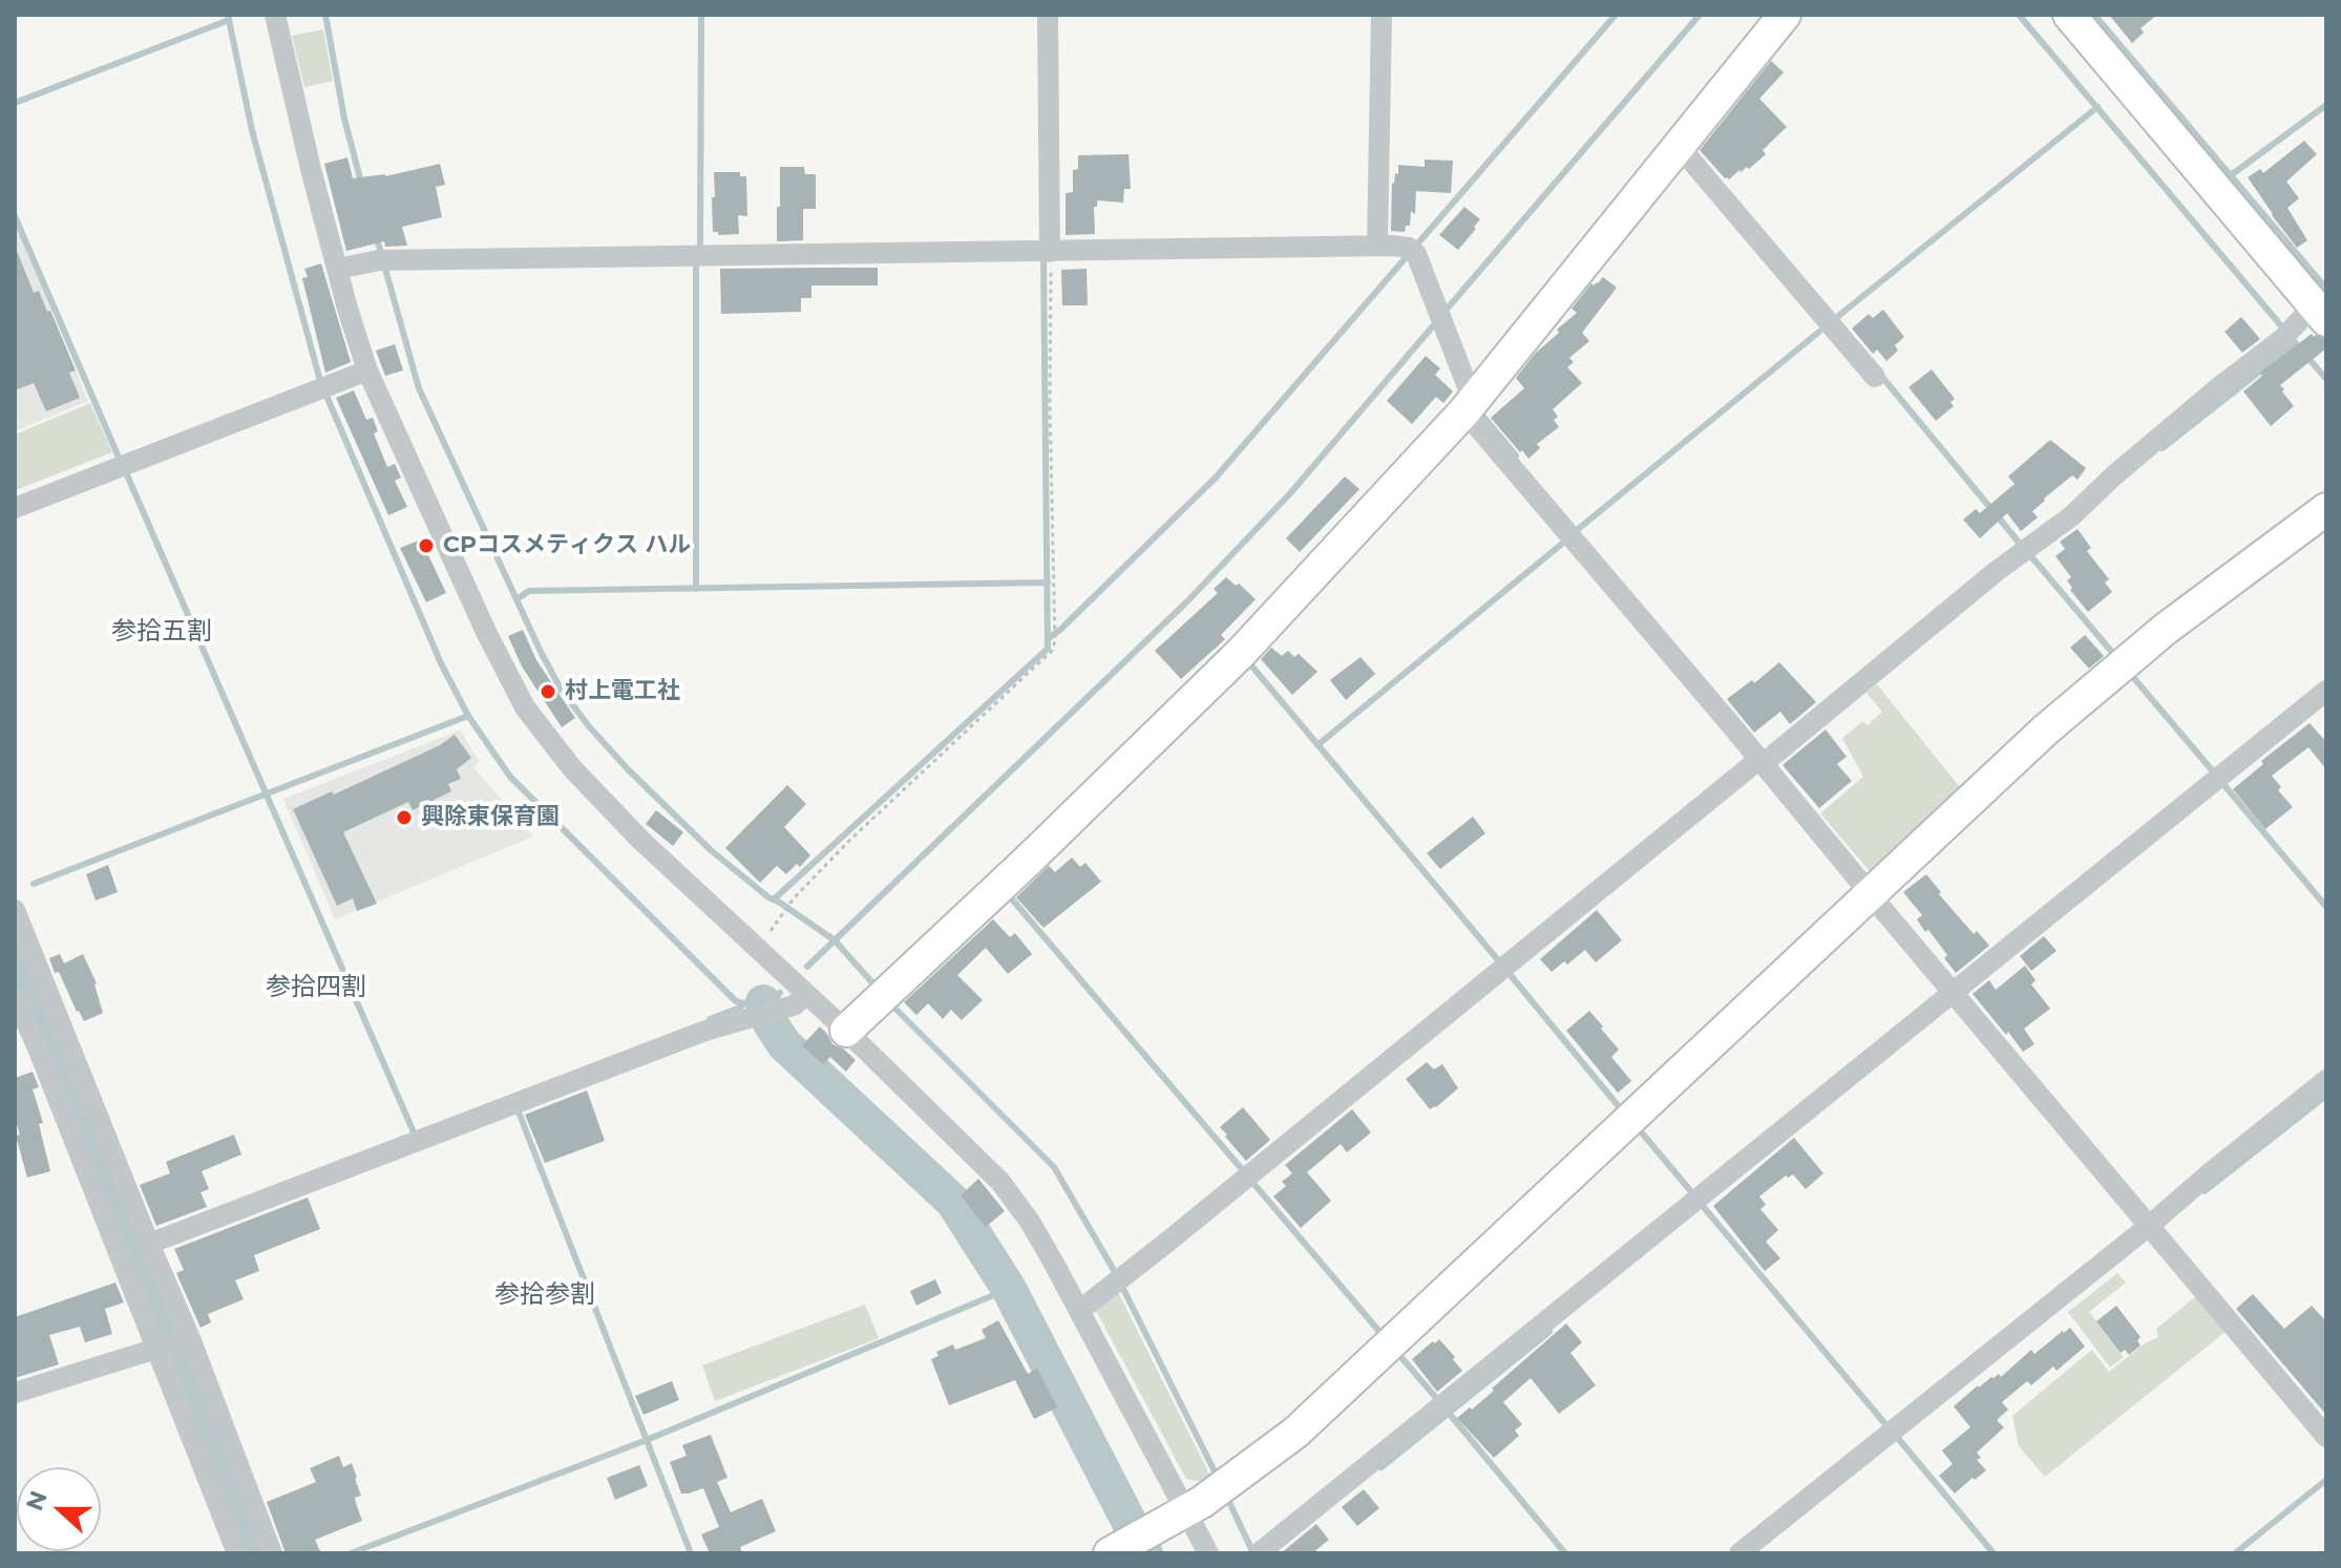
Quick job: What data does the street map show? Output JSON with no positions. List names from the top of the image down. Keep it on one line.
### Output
{"districts":["参拾五割","参拾四割","参拾参割"],"places":["CPコスメティクス ハル","村上電工社","興除東保育園"],"north":"left"}
